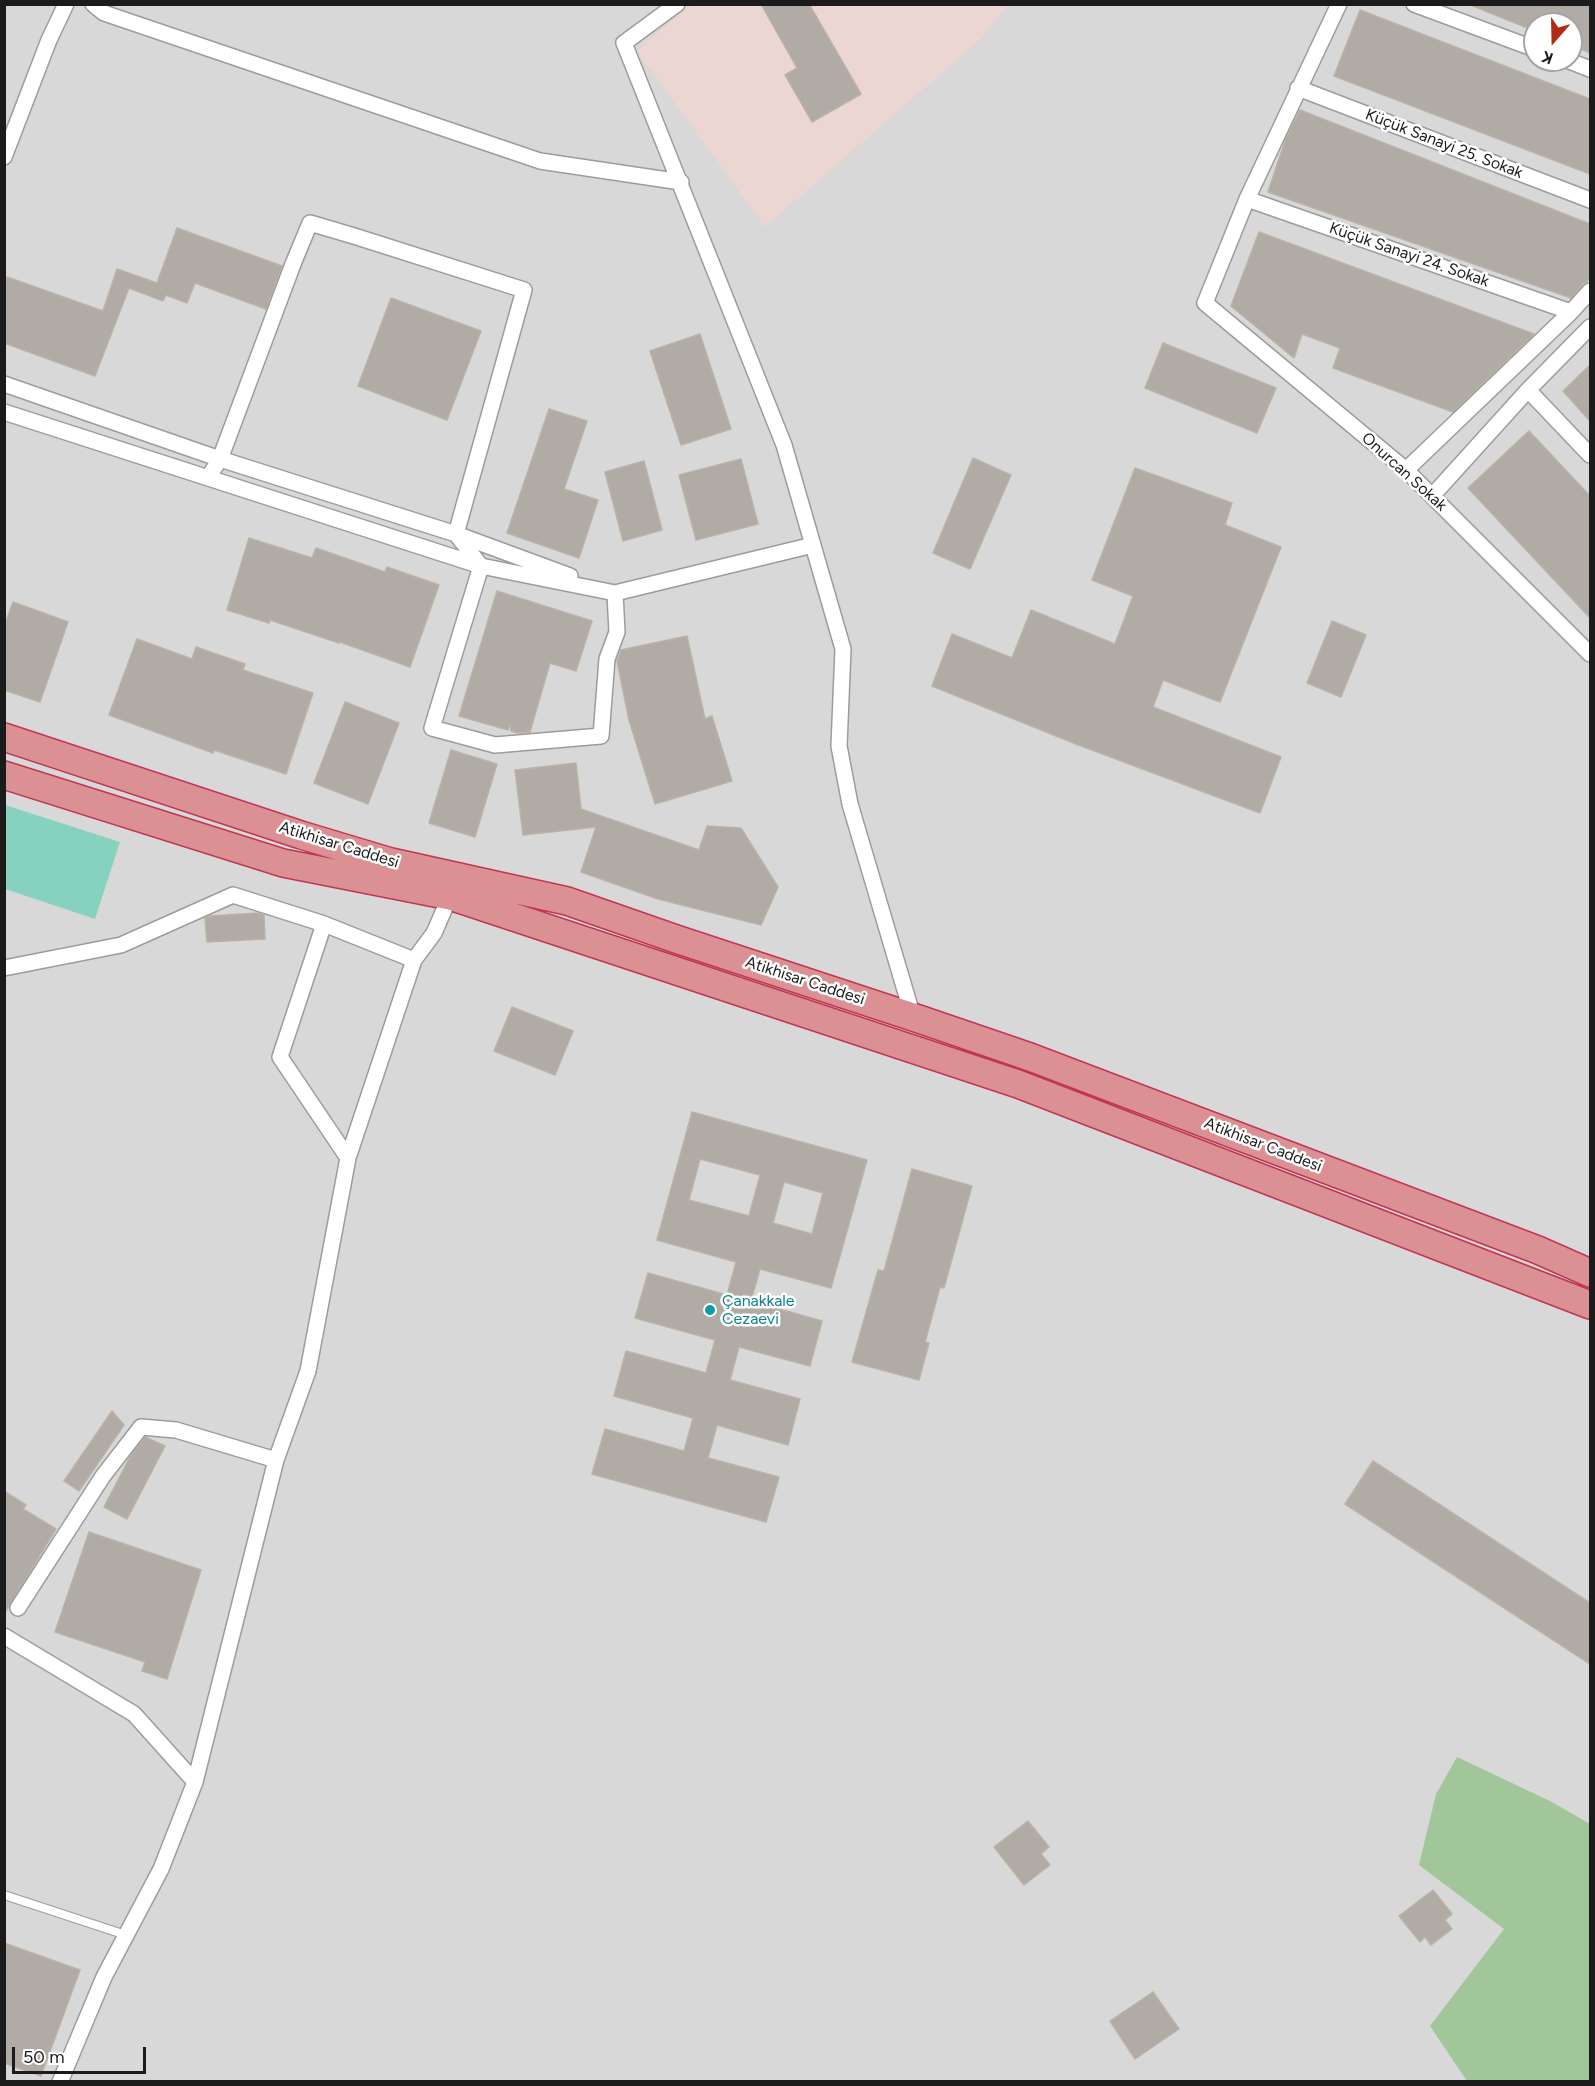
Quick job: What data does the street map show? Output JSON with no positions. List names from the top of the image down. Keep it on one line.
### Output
{"streets":{"highway":["Atikhisar Caddesi"],"street":["Küçük Sanayi 25. Sokak","Küçük Sanayi 24. Sokak","Onurcan Sokak"]},"crossings":[["Küçük Sanayi 24. Sokak","Onurcan Sokak"]],"places":["Çanakkale Cezaevi"],"scale_bar":"50 m","north":"bottom"}
